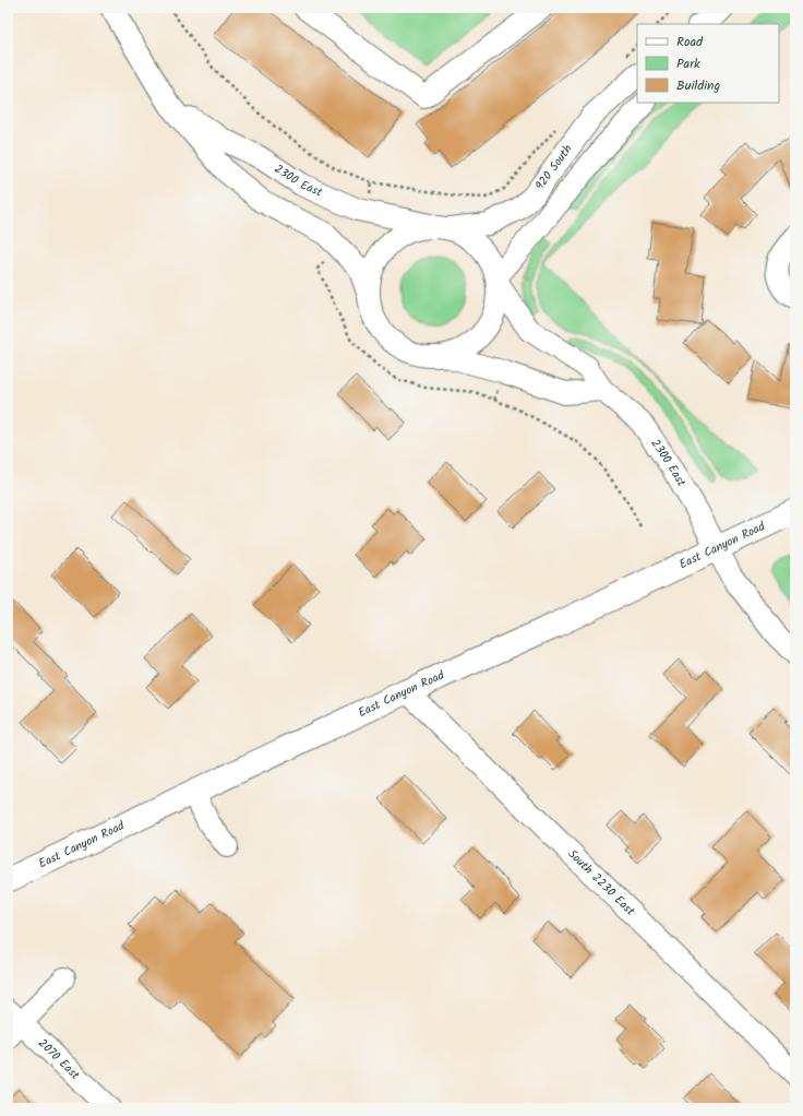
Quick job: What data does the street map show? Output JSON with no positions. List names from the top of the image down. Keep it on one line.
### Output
{"streets":{"main road":["East Canyon Road"],"street":["920 South","2300 East","South 2230 East","2070 East"]},"crossings":[["920 South","2300 East"],["2300 East","East Canyon Road"],["East Canyon Road","South 2230 East"]],"legend":["Road","Park","Building"]}
